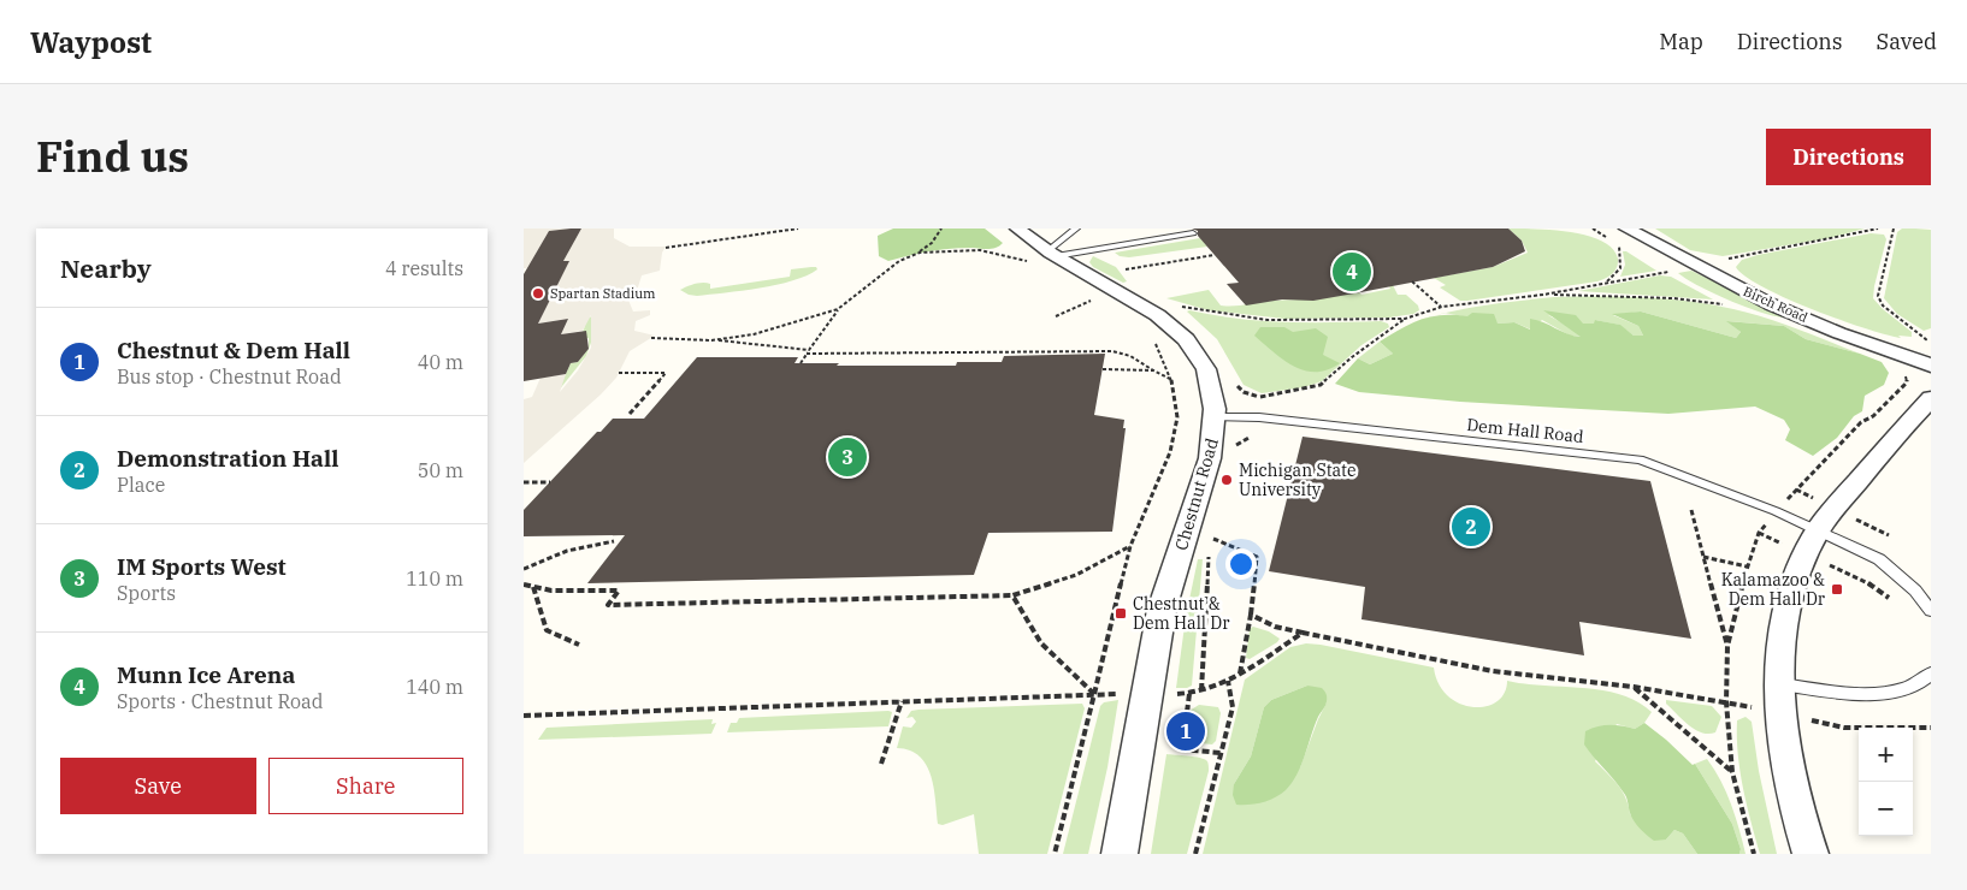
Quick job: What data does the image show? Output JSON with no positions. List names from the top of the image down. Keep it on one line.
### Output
{"streets":{"street":["Birch Road","Chestnut Road"],"lane":["Dem Hall Road"]},"crossings":[["Dem Hall Road","Chestnut Road"]],"places":{"other":["Spartan Stadium","Michigan State University"],"transit":["Kalamazoo & Dem Hall Dr","Chestnut & Dem Hall Dr"]},"page":{"header":"Waypost","nav":["Map","Directions","Saved"],"title":"Find us","buttons":["Directions",["Save","Share"]],"heading":["Nearby","4 results"],"pins":["4","3","2","1"],"list":[{"mark":"1","name":"Chestnut & Dem Hall","note":"Bus stop · Chestnut Road","value":"40 m"},{"mark":"2","name":"Demonstration Hall","note":"Place","value":"50 m"},{"mark":"3","name":"IM Sports West","note":"Sports","value":"110 m"},{"mark":"4","name":"Munn Ice Arena","note":"Sports · Chestnut Road","value":"140 m"}],"map_buttons":["+","−"]}}
